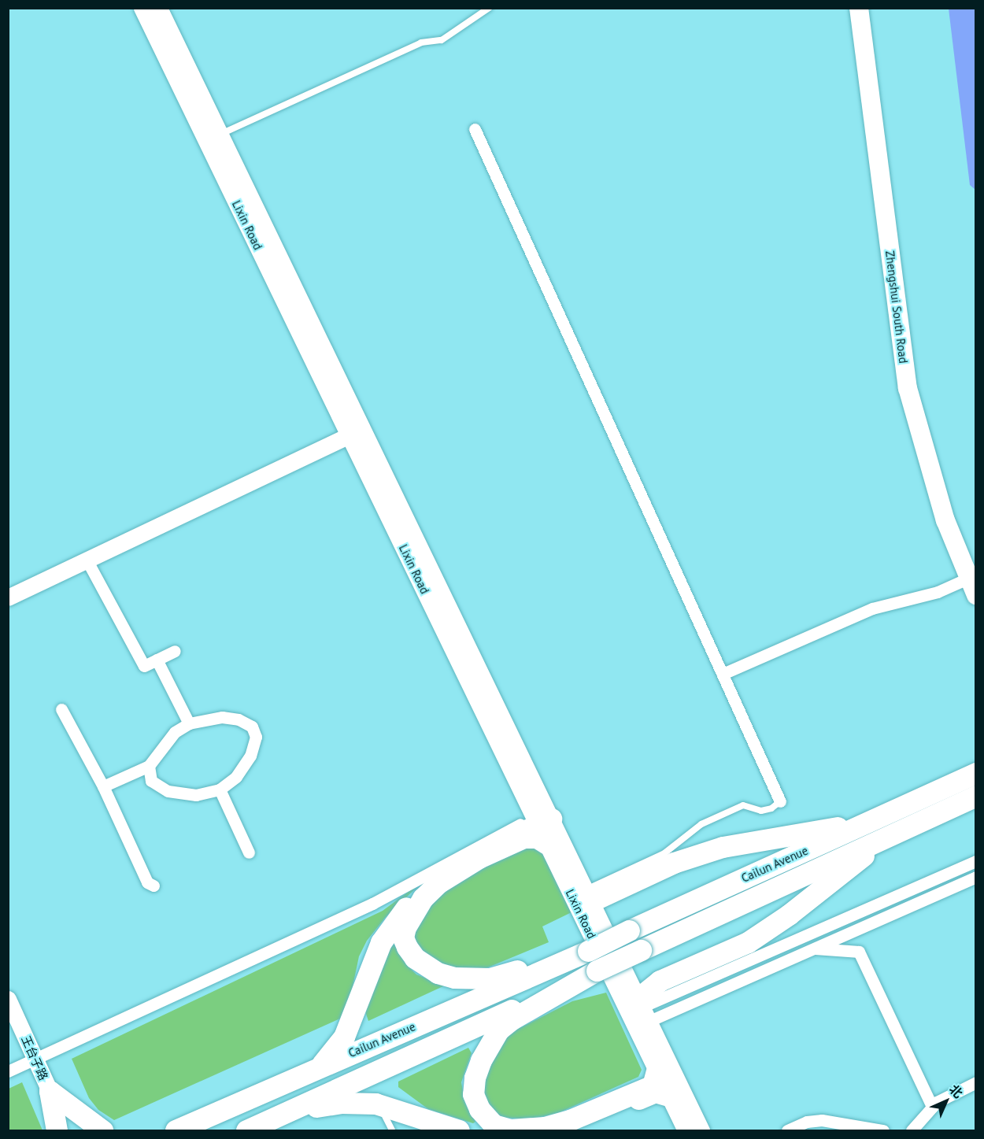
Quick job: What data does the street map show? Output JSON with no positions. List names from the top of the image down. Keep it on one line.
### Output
{"streets":{"highway":["Cailun Avenue"],"main road":["Lixin Road","Zhengshui South Road","王台子路"]},"north":"top right"}
